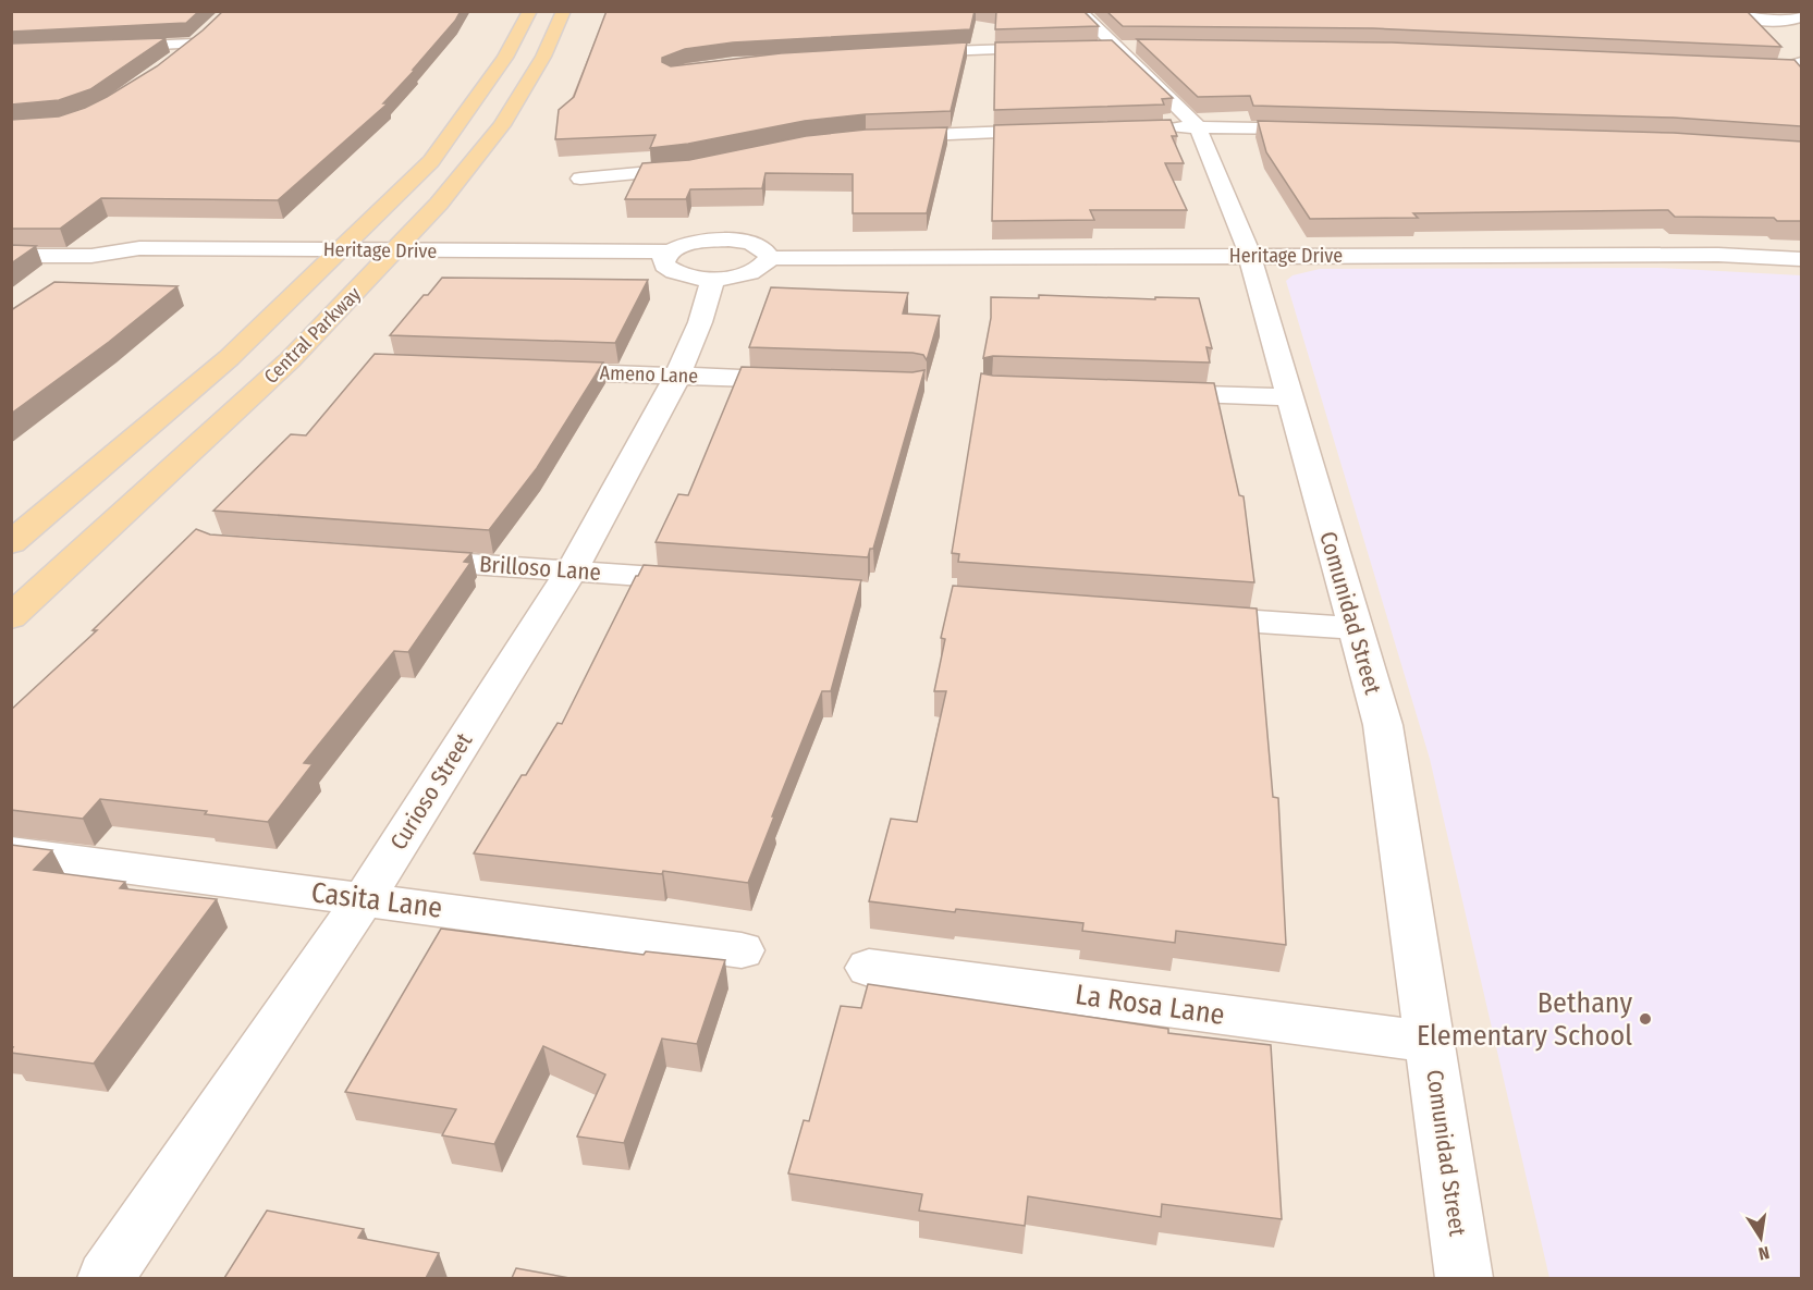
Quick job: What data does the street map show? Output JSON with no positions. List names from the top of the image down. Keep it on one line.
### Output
{"streets":{"main road":["Central Parkway"],"street":["Heritage Drive","Ameno Lane","Brilloso Lane","Comunidad Street","Curioso Street","Casita Lane","La Rosa Lane"]},"crossings":[["Heritage Drive","Central Parkway"],["Heritage Drive","Comunidad Street"],["Heritage Drive","Curioso Street"],["Ameno Lane","Curioso Street"],["Brilloso Lane","Curioso Street"],["Comunidad Street","La Rosa Lane"],["Curioso Street","Casita Lane"]],"places":["Bethany Elementary School"],"north":"bottom"}
